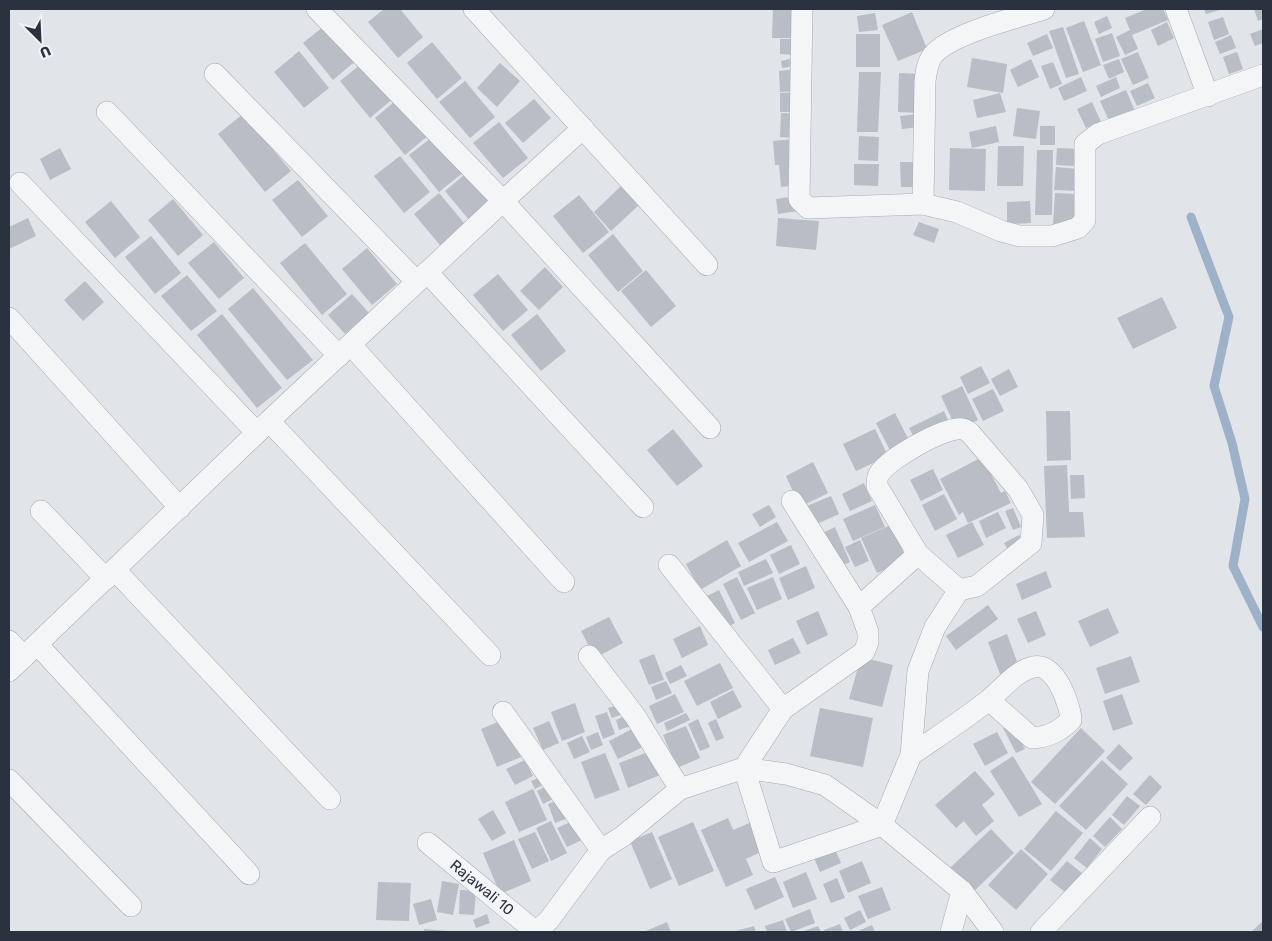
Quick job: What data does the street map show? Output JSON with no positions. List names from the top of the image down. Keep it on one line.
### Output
{"streets":{"street":["Rajawali 10"]},"north":"bottom right"}
